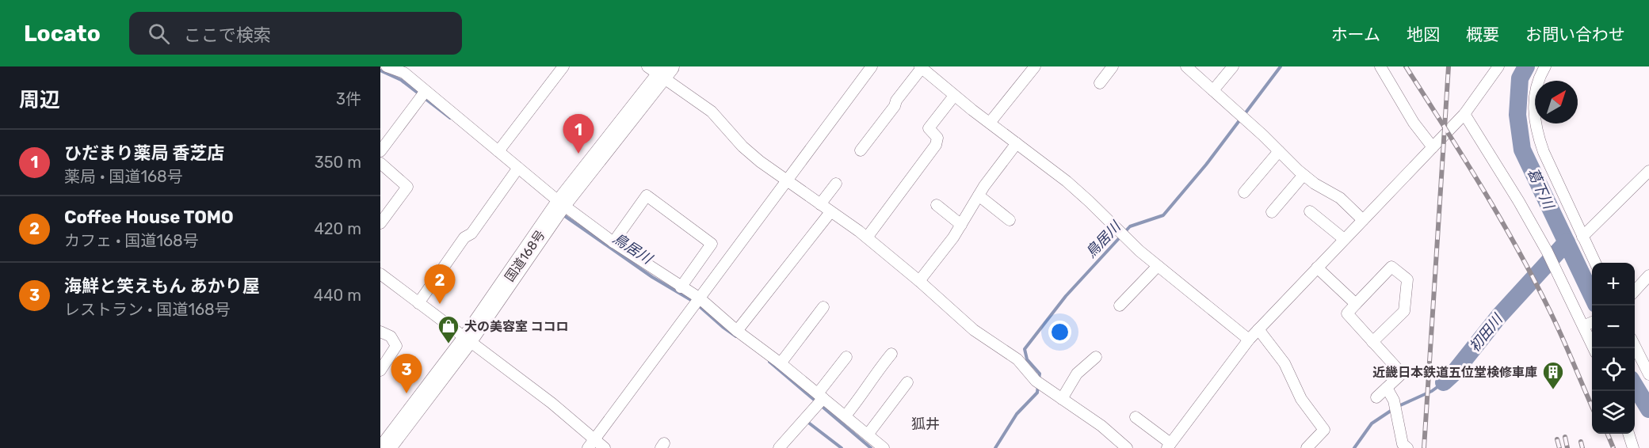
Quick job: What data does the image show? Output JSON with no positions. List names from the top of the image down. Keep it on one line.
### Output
{"streets":{"highway":["国道168号"]},"districts":["狐井"],"water":["葛下川","鳥居川","初田川"],"places":{"shop":["犬の美容室 ココロ"],"building":["近畿日本鉄道五位堂検修車庫"]},"north":"top right","page":{"header":"Locato","search":"ここで検索","nav":["ホーム","地図","概要","お問い合わせ"],"heading":["周辺","3件"],"pins":["1","2","3"],"list":[{"mark":"1","name":"ひだまり薬局 香芝店","note":"薬局 · 国道168号","value":"350 m"},{"mark":"2","name":"Coffee House TOMO","note":"カフェ · 国道168号","value":"420 m"},{"mark":"3","name":"海鮮と笑えもん あかり屋","note":"レストラン · 国道168号","value":"440 m"}],"map_buttons":["+","−"]}}
